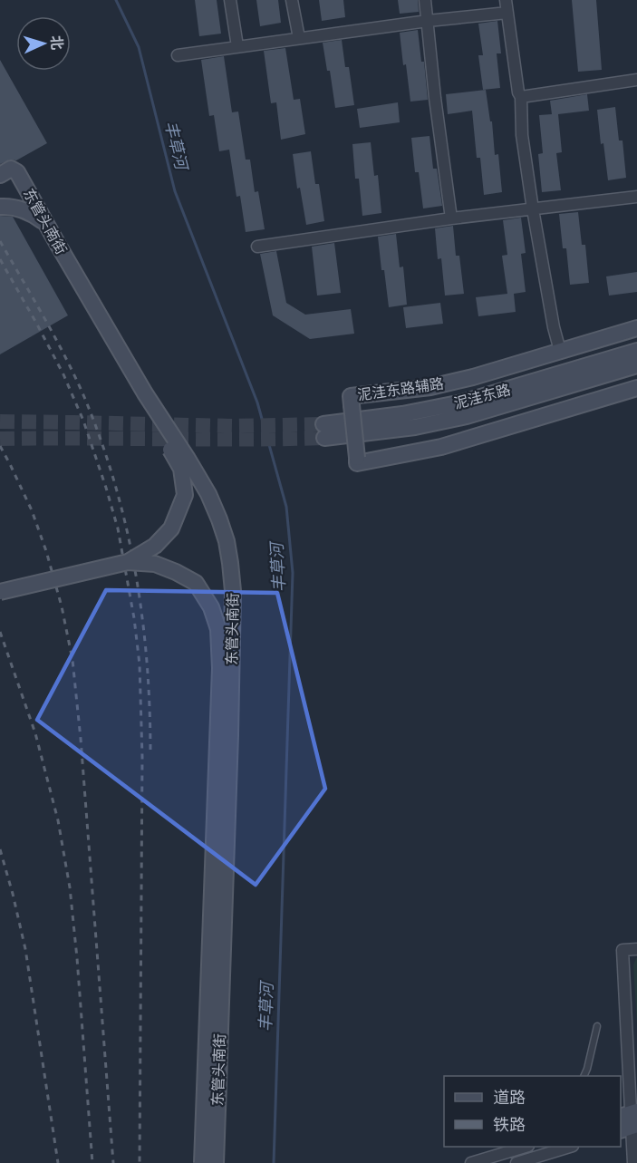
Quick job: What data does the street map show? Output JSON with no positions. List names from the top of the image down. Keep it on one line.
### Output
{"streets":{"main road":["东管头南街","泥洼东路辅路","泥洼东路"]},"water":["丰草河"],"legend":["道路","铁路"],"north":"right"}
